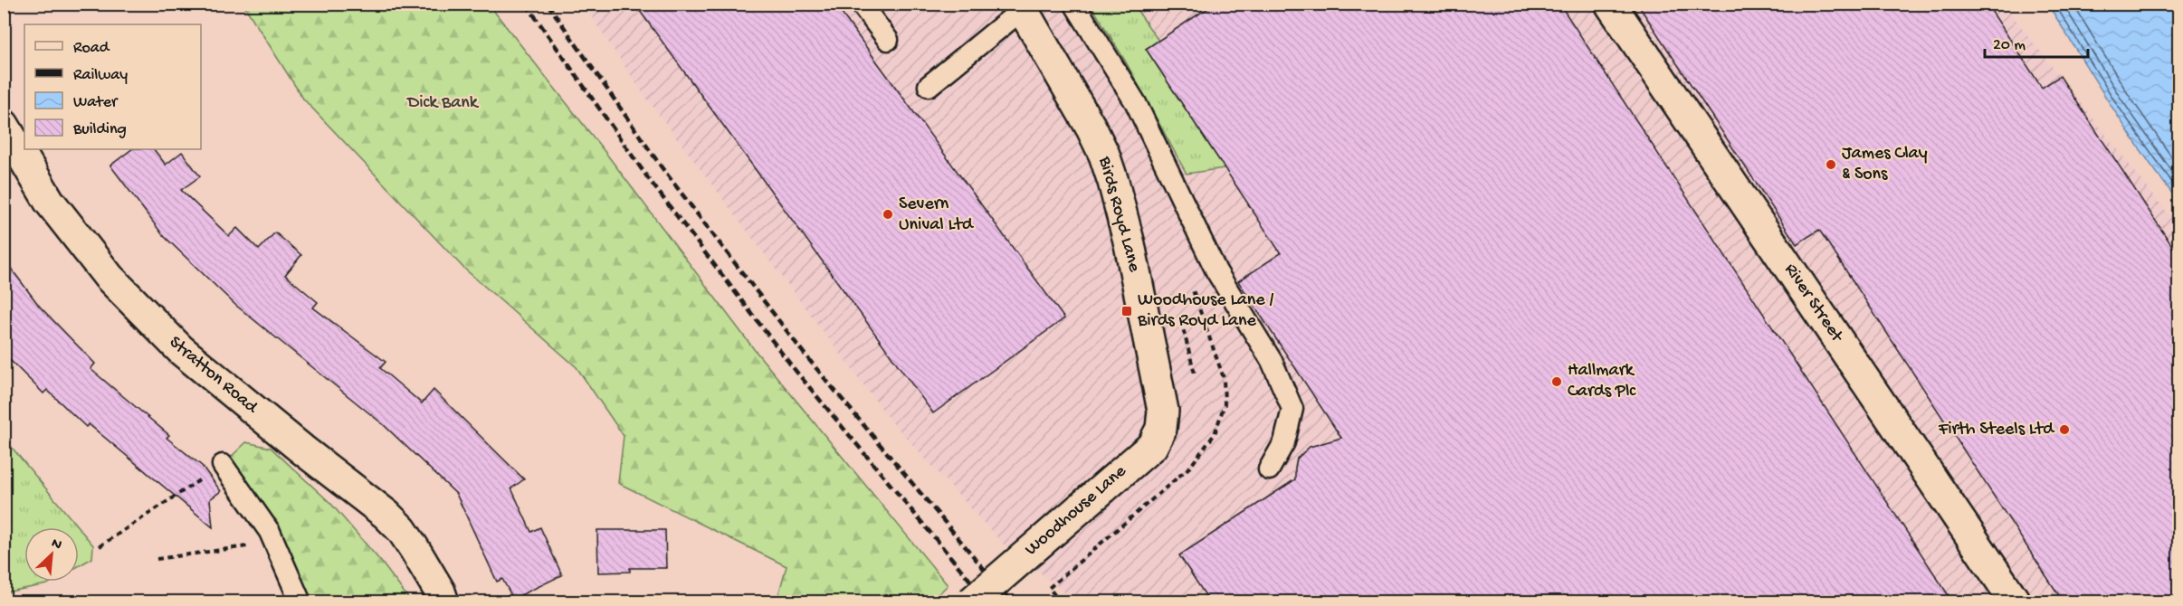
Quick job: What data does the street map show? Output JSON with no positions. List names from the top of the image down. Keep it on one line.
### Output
{"streets":{"street":["Birds Royd Lane","River Street","Stratton Road","Woodhouse Lane"]},"crossings":[["Birds Royd Lane","Woodhouse Lane"]],"parks":["Dick Bank"],"places":{"other":["James Clay & Sons","Severn Unival Ltd","Hallmark Cards Plc","Firth Steels Ltd"],"transit":["Woodhouse Lane / Birds Royd Lane"]},"legend":["Road","Railway","Water","Building"],"scale_bar":"20 m","north":"top right"}
